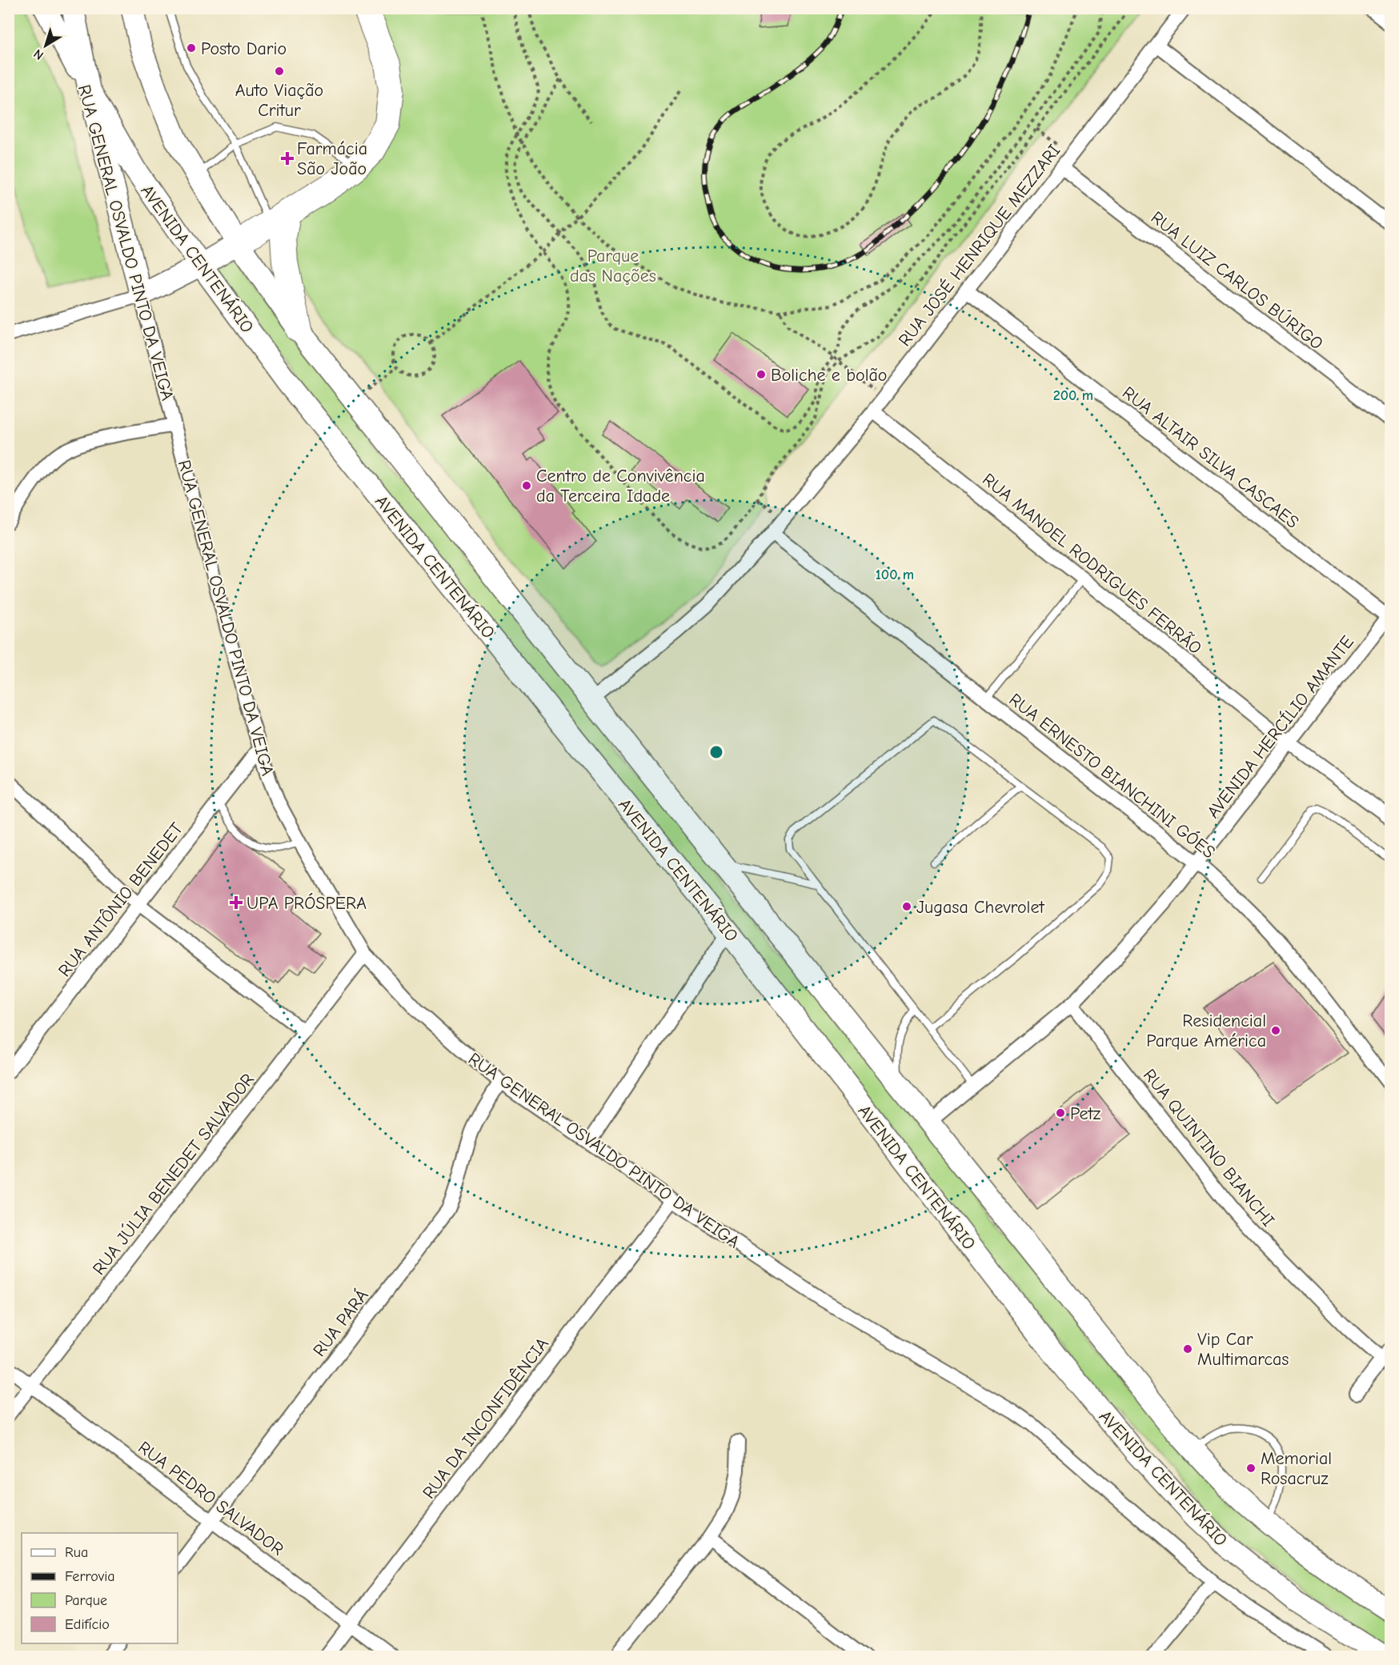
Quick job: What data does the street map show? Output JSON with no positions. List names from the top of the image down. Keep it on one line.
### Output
{"streets":{"main road":["RUA GENERAL OSVALDO PINTO DA VEIGA","AVENIDA CENTENÁRIO"],"street":["RUA JOSÉ HENRIQUE MEZZARI","RUA LUIZ CARLOS BÚRIGO","RUA ALTAIR SILVA CASCAES","RUA MANOEL RODRIGUES FERRÃO","AVENIDA HERCÍLIO AMANTE","RUA ERNESTO BIANCHINI GÓES","RUA ANTÔNIO BENEDET","RUA QUINTINO BIANCHI","RUA JÚLIA BENEDET SALVADOR","RUA PARÁ","RUA DA INCONFIDÊNCIA","RUA PEDRO SALVADOR"]},"crossings":[["RUA GENERAL OSVALDO PINTO DA VEIGA","AVENIDA CENTENÁRIO"],["RUA GENERAL OSVALDO PINTO DA VEIGA","RUA ANTÔNIO BENEDET"],["RUA GENERAL OSVALDO PINTO DA VEIGA","RUA JÚLIA BENEDET SALVADOR"],["RUA GENERAL OSVALDO PINTO DA VEIGA","RUA PARÁ"],["RUA GENERAL OSVALDO PINTO DA VEIGA","RUA DA INCONFIDÊNCIA"],["RUA JOSÉ HENRIQUE MEZZARI","RUA LUIZ CARLOS BÚRIGO"],["RUA JOSÉ HENRIQUE MEZZARI","RUA ALTAIR SILVA CASCAES"],["RUA JOSÉ HENRIQUE MEZZARI","RUA MANOEL RODRIGUES FERRÃO"],["RUA JOSÉ HENRIQUE MEZZARI","RUA ERNESTO BIANCHINI GÓES"],["RUA ALTAIR SILVA CASCAES","AVENIDA HERCÍLIO AMANTE"],["RUA MANOEL RODRIGUES FERRÃO","AVENIDA HERCÍLIO AMANTE"],["AVENIDA HERCÍLIO AMANTE","RUA ERNESTO BIANCHINI GÓES"],["AVENIDA HERCÍLIO AMANTE","RUA QUINTINO BIANCHI"],["RUA JÚLIA BENEDET SALVADOR","RUA PEDRO SALVADOR"],["RUA PARÁ","RUA PEDRO SALVADOR"],["RUA DA INCONFIDÊNCIA","RUA PEDRO SALVADOR"]],"parks":["Parque das Nações"],"places":{"other":["Posto Dario","Auto Viação Critur","Boliche e bolão","Centro de Convivência da Terceira Idade","Jugasa Chevrolet","Residencial Parque América","Petz","Vip Car Multimarcas","Memorial Rosacruz"],"health":["Farmácia São João","UPA PRÓSPERA"]},"legend":["Rua","Ferrovia","Parque","Edifício"],"north":"bottom left","rings":["200 m","100 m"]}
